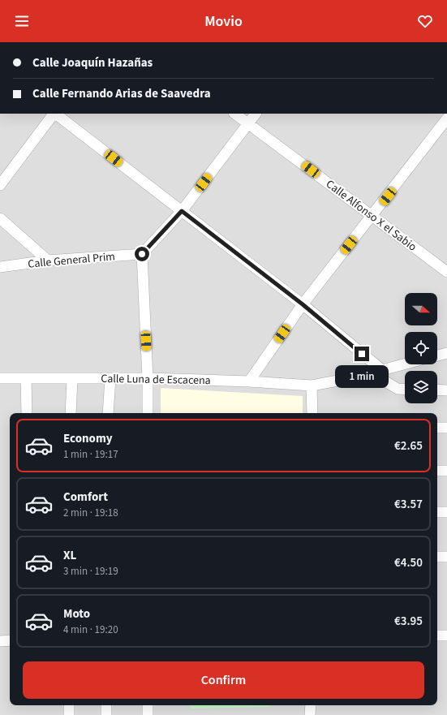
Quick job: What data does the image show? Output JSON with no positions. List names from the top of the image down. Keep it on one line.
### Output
{"streets":{"street":["Calle Alfonso X el Sabio","Calle General Prim","Calle Luna de Escacena"]},"north":"right","page":{"header":"Movio","banner":["Calle Joaquín Hazañas","Calle Fernando Arias de Saavedra"],"bubble":"1 min","list":[{"name":"Economy","note":"1 min · 19:17","value":"€2.65"},{"name":"Comfort","note":"2 min · 19:18","value":"€3.57"},{"name":"XL","note":"3 min · 19:19","value":"€4.50"},{"name":"Moto","note":"4 min · 19:20","value":"€3.95"}],"buttons":"Confirm"}}
